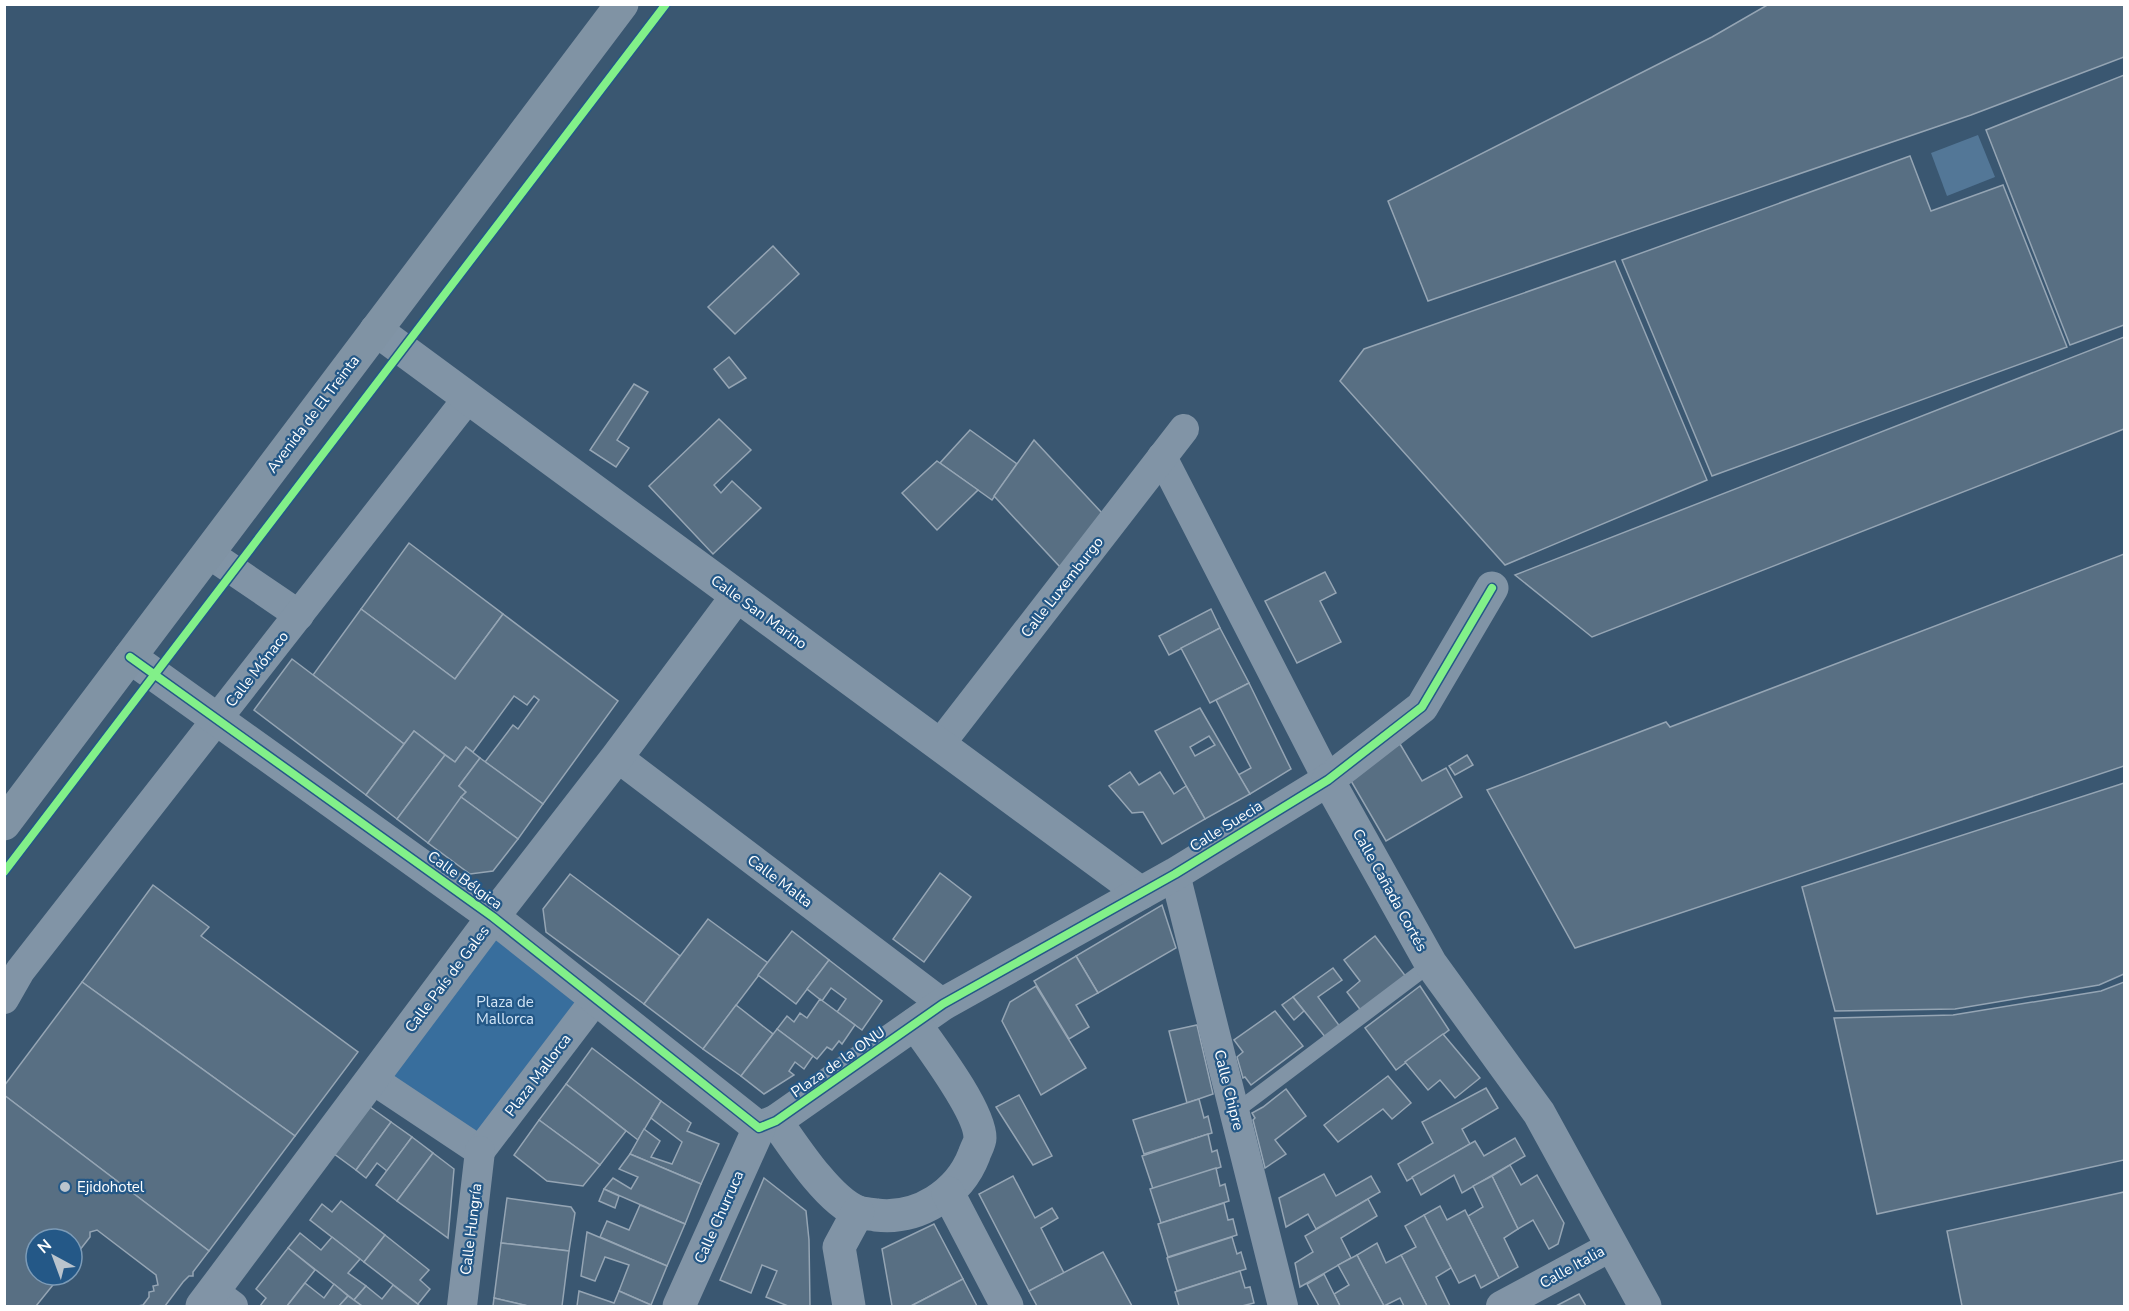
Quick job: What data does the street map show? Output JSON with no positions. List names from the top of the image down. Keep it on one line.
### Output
{"streets":{"main road":["Avenida de El Treinta"],"street":["Calle Luxemburgo","Calle San Marino","Calle Mónaco","Calle Suecia","Calle Bélgica","Calle Malta","Calle Cañada Cortés","Calle País de Gales","Plaza de la ONU","Plaza Mallorca","Calle Chipre","Calle Churruca","Calle Hungría","Calle Italia"]},"crossings":[["Avenida de El Treinta","Calle San Marino"],["Avenida de El Treinta","Calle Bélgica"],["Calle Luxemburgo","Calle San Marino"],["Calle Luxemburgo","Calle Cañada Cortés"],["Calle San Marino","Calle Mónaco"],["Calle San Marino","Calle Suecia"],["Calle San Marino","Calle País de Gales"],["Calle Mónaco","Calle Bélgica"],["Calle Suecia","Calle Malta"],["Calle Suecia","Calle Cañada Cortés"],["Calle Suecia","Plaza de la ONU"],["Calle Suecia","Calle Chipre"],["Calle Bélgica","Calle País de Gales"],["Calle Bélgica","Plaza de la ONU"],["Calle Bélgica","Plaza Mallorca"],["Calle Bélgica","Calle Churruca"],["Calle Malta","Calle País de Gales"],["Calle Cañada Cortés","Calle Italia"],["Plaza de la ONU","Calle Churruca"],["Plaza Mallorca","Calle Hungría"]],"parks":["Plaza de Mallorca"],"places":["Ejidohotel"],"north":"top left"}
